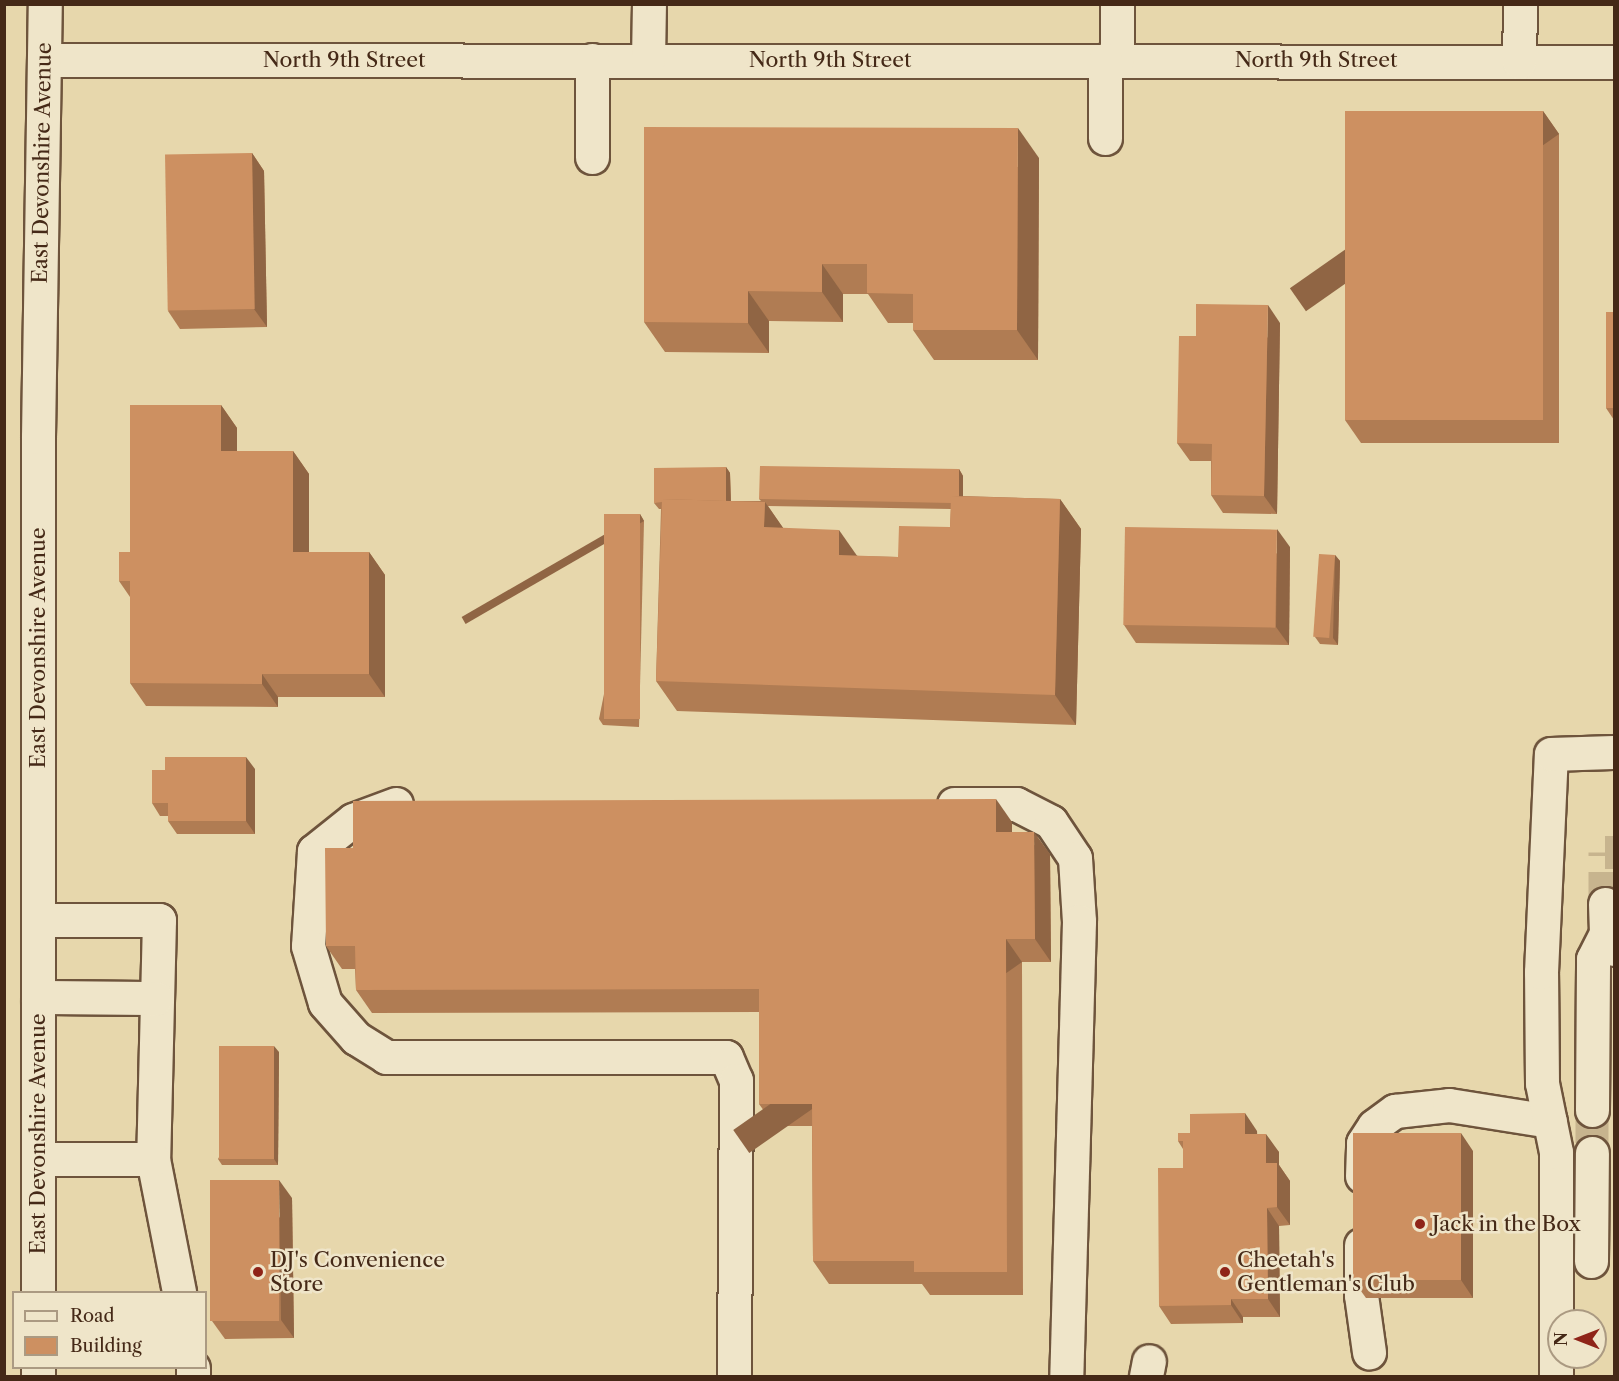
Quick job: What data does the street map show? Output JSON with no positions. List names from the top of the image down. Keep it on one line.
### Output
{"streets":{"street":["North 9th Street","East Devonshire Avenue"]},"crossings":[["North 9th Street","East Devonshire Avenue"]],"places":["Jack in the Box","DJ's Convenience Store","Cheetah's Gentleman's Club"],"legend":["Road","Building"],"north":"left"}
